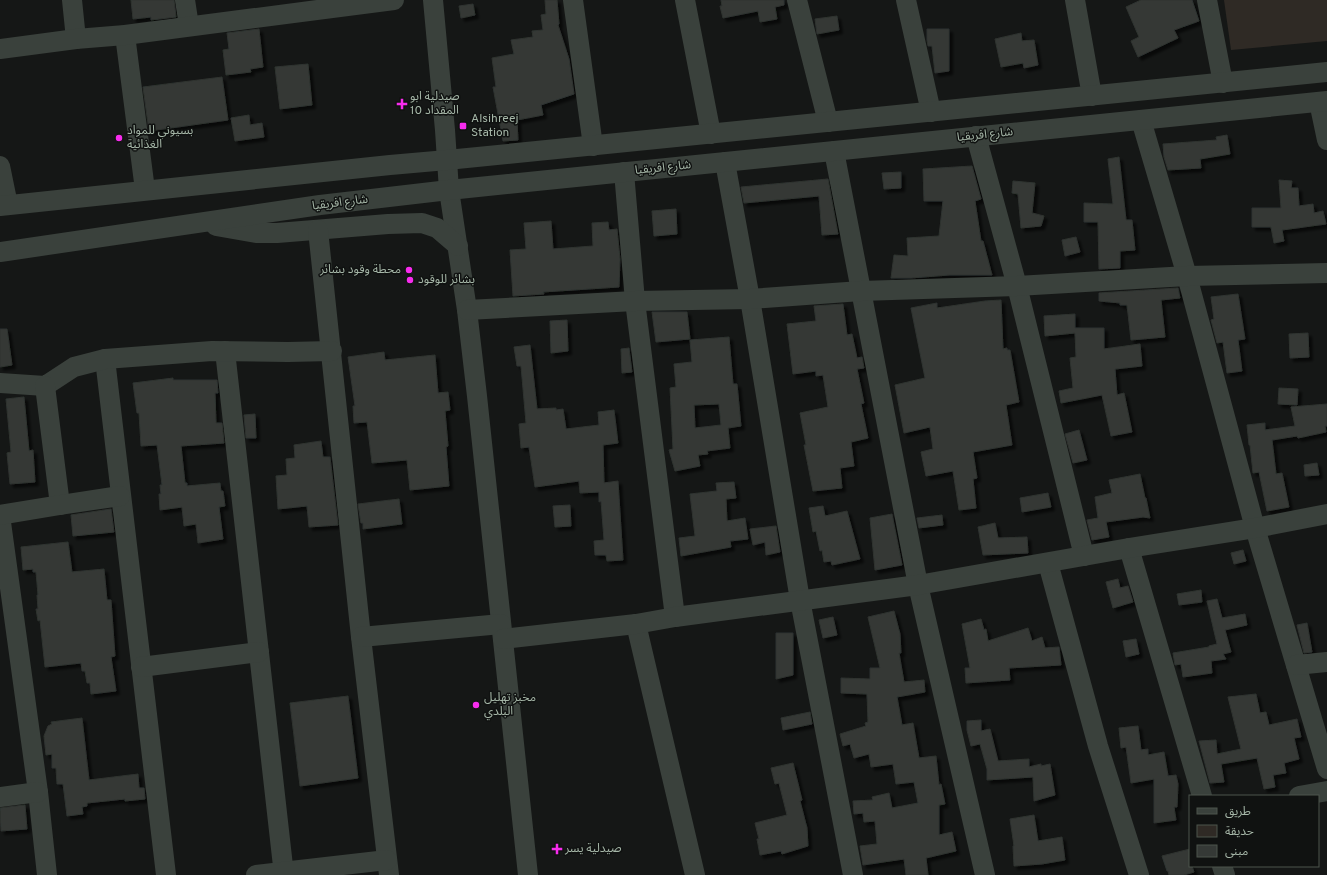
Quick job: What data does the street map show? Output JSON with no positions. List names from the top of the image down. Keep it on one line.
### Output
{"streets":{"street":["شارع افريقيا"]},"places":{"health":["صيدلية ابو المقداد 10","صيدلية يسر"],"transit":["Alsihreej Station"],"other":["بسيوني للمواد الغذائية","محطة وقود بشائر","بشائر للوقود","مخبز تهليل البلدي"]},"legend":["طريق","حديقة","مبنى"]}
